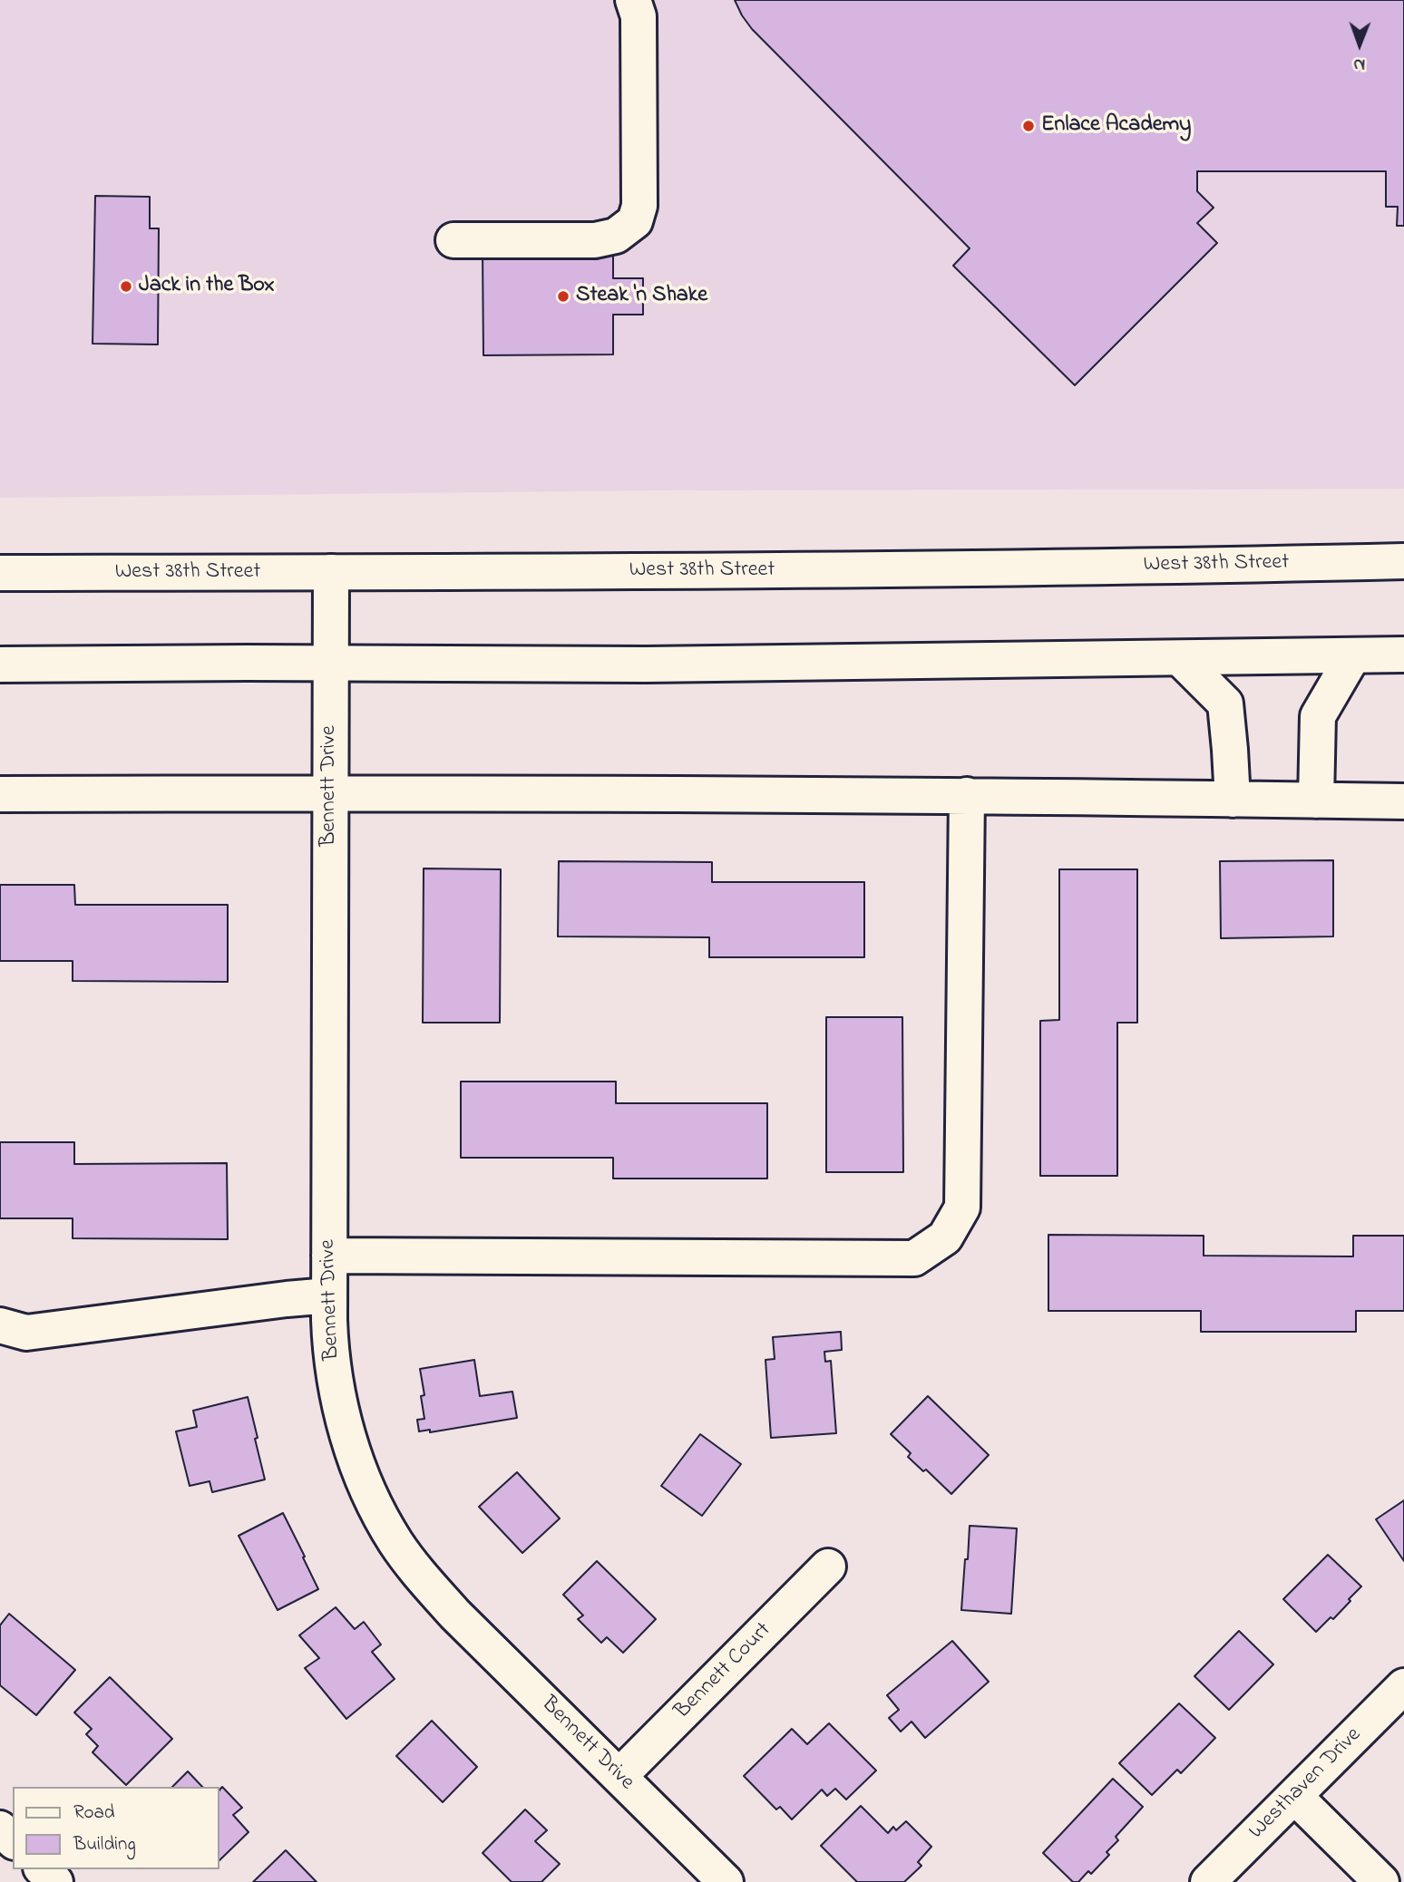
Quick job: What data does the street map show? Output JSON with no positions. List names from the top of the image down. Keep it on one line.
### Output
{"streets":{"street":["West 38th Street","Bennett Drive","Bennett Court","Westhaven Drive"]},"crossings":[["West 38th Street","Bennett Drive"],["Bennett Drive","Bennett Court"]],"places":["Enlace Academy","Jack in the Box","Steak 'n Shake"],"legend":["Road","Building"],"north":"bottom"}
